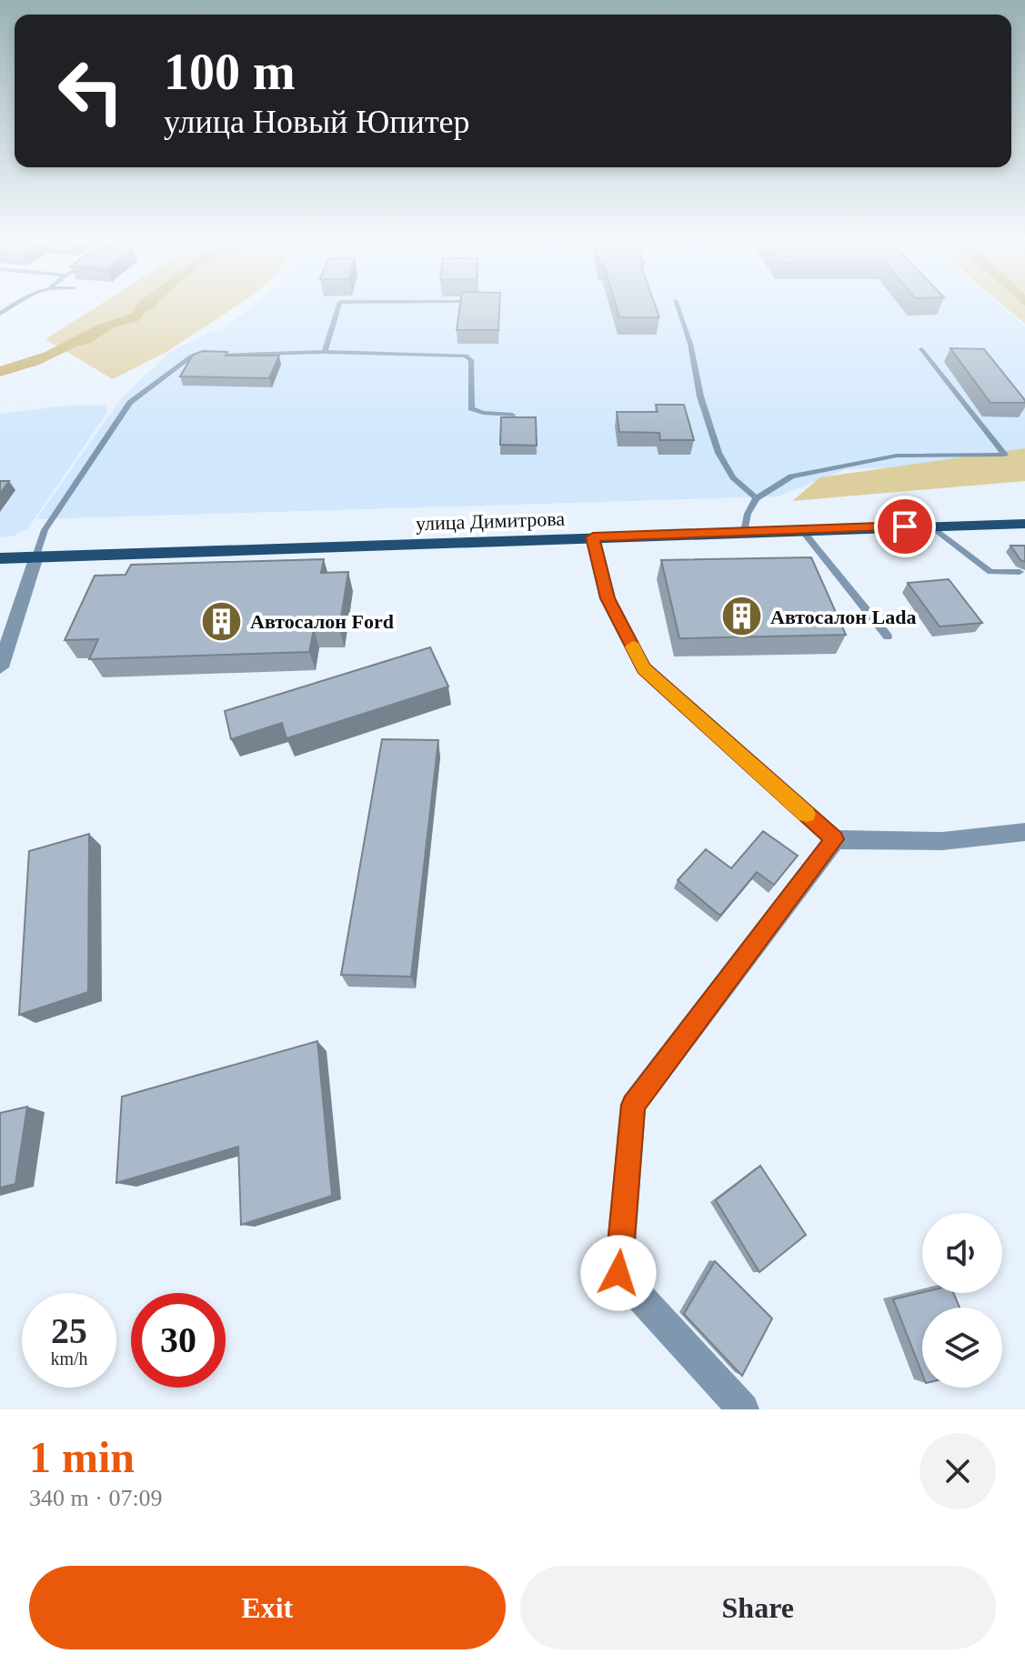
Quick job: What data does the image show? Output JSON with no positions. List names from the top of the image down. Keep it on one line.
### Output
{"streets":{"main road":["улица Димитрова"]},"places":{"building":["Автосалон Lada","Автосалон Ford"]},"page":{"turn":["100 m","улица Новый Юпитер"],"speed":"25 km/h","limit":"30","heading":["1 min","340 m · 07:09"],"buttons":["Exit","Share"]}}
